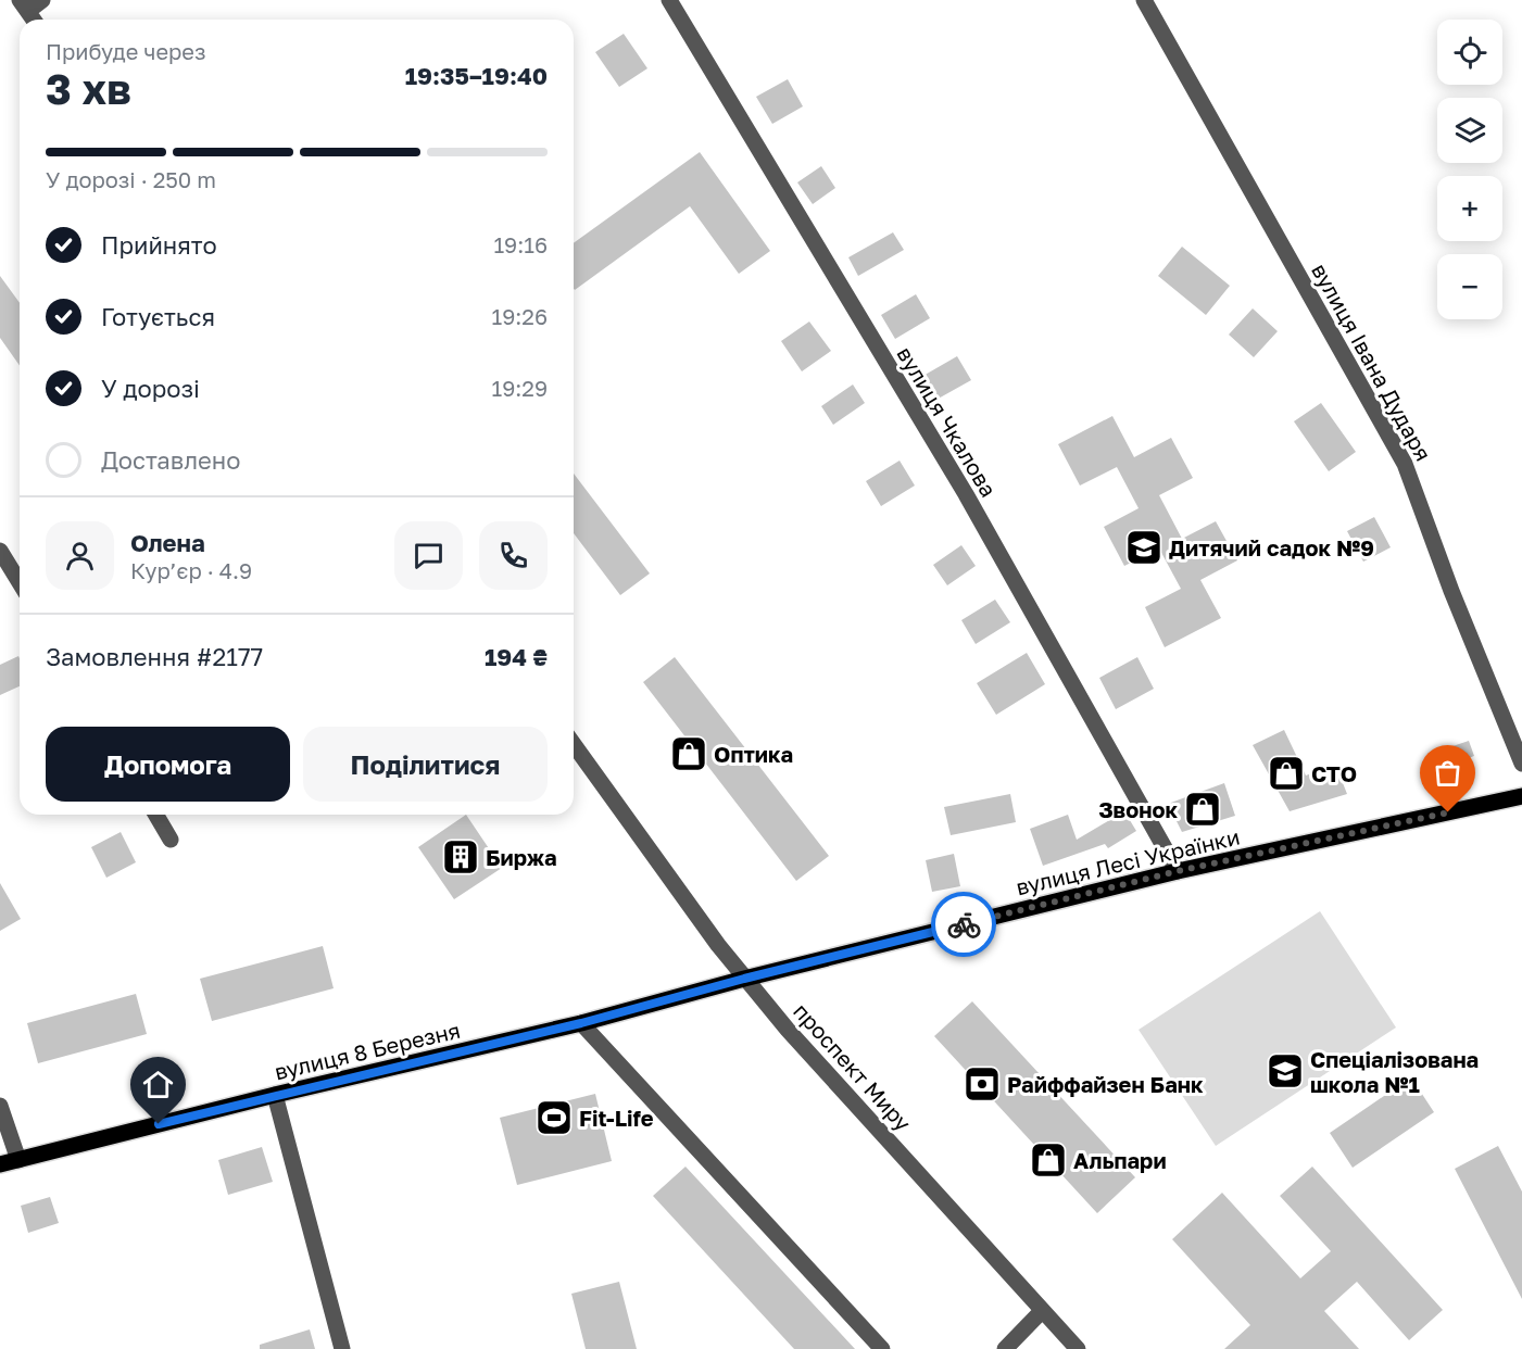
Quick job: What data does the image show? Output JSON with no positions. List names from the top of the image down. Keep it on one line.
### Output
{"streets":{"main road":["вулиця Лесі Українки","вулиця 8 Березня"],"street":["вулиця Івана Дударя","вулиця Чкалова","проспект Миру"]},"crossings":[["вулиця Чкалова","вулиця Лесі Українки"],["вулиця Лесі Українки","вулиця 8 Березня"],["вулиця Лесі Українки","проспект Миру"],["вулиця 8 Березня","проспект Миру"]],"places":{"school or university":["Дитячий садок №9","Спеціалізована школа №1"],"shop":["Оптика","СТО","Звонок","Альпари"],"building":["Биржа"],"bank":["Райффайзен Банк"],"sports":["Fit-Life"]},"page":{"map_buttons":["+","−"],"heading":["3 хв","Прибуде через","19:35–19:40"],"panel":["Олена","Кур’єр · 4.9","Замовлення #2177","194 ₴"],"bar":"У дорозі · 250 m","list":[["Прийнято","19:16"],["Готується","19:26"],["У дорозі","19:29"],"Доставлено"],"buttons":["Допомога","Поділитися"]}}
